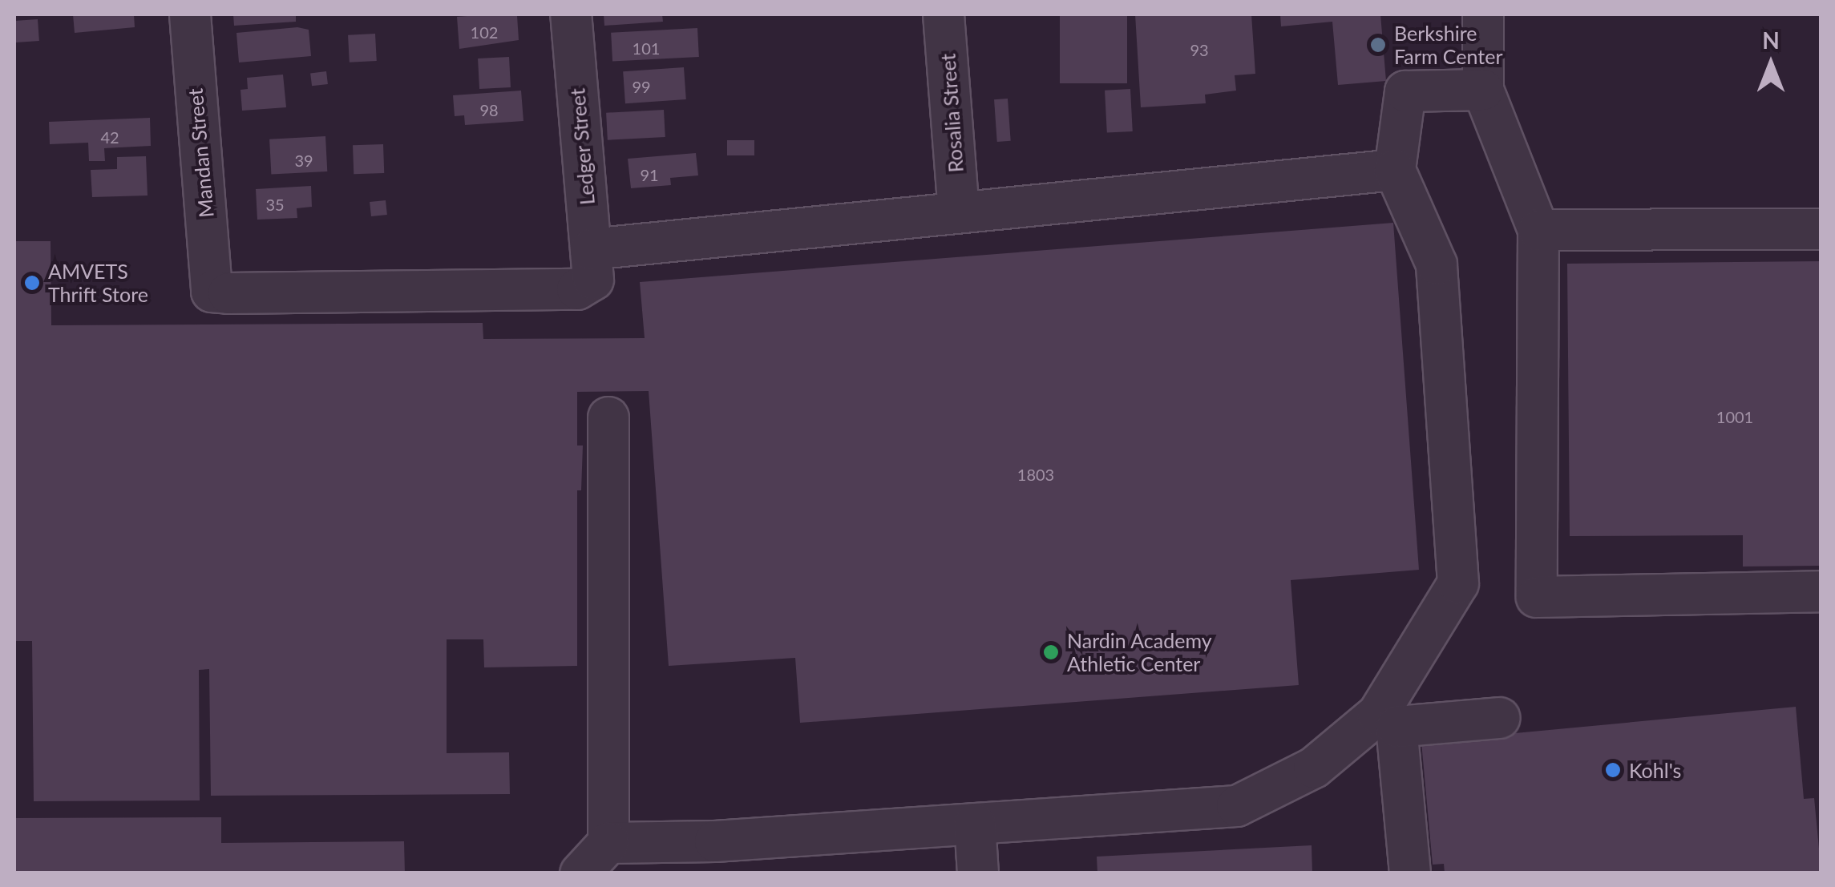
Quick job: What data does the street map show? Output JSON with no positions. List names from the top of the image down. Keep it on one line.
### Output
{"streets":{"street":["Rosalia Street","Ledger Street","Mandan Street"]},"crossings":[["Ledger Street","Mandan Street"]],"places":["Berkshire Farm Center","AMVETS Thrift Store","Nardin Academy Athletic Center","Kohl's"],"house_numbers":["102","101","93","99","98","42","39","91","35","1001","1803"],"north":"top"}
